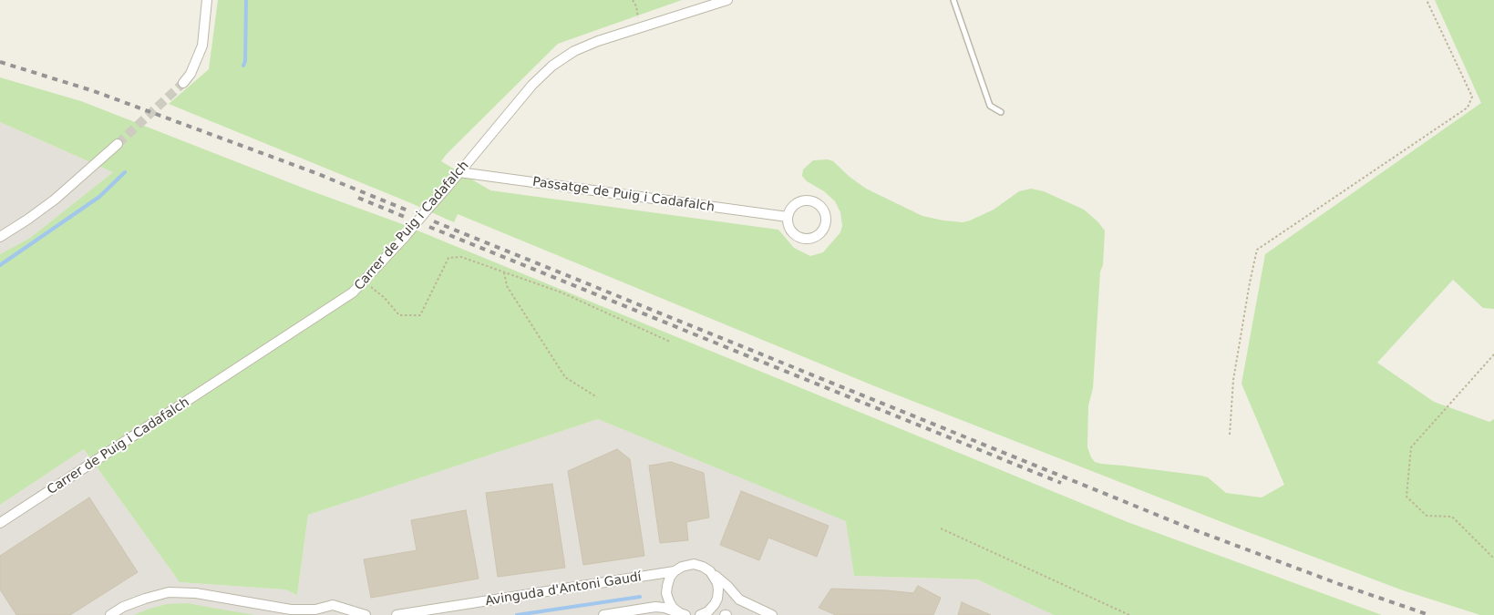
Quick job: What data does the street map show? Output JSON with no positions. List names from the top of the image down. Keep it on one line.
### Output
{"streets":{"street":["Passatge de Puig i Cadafalch","Carrer de Puig i Cadafalch","Avinguda d'Antoni Gaudí"]},"crossings":[["Passatge de Puig i Cadafalch","Carrer de Puig i Cadafalch"]]}
